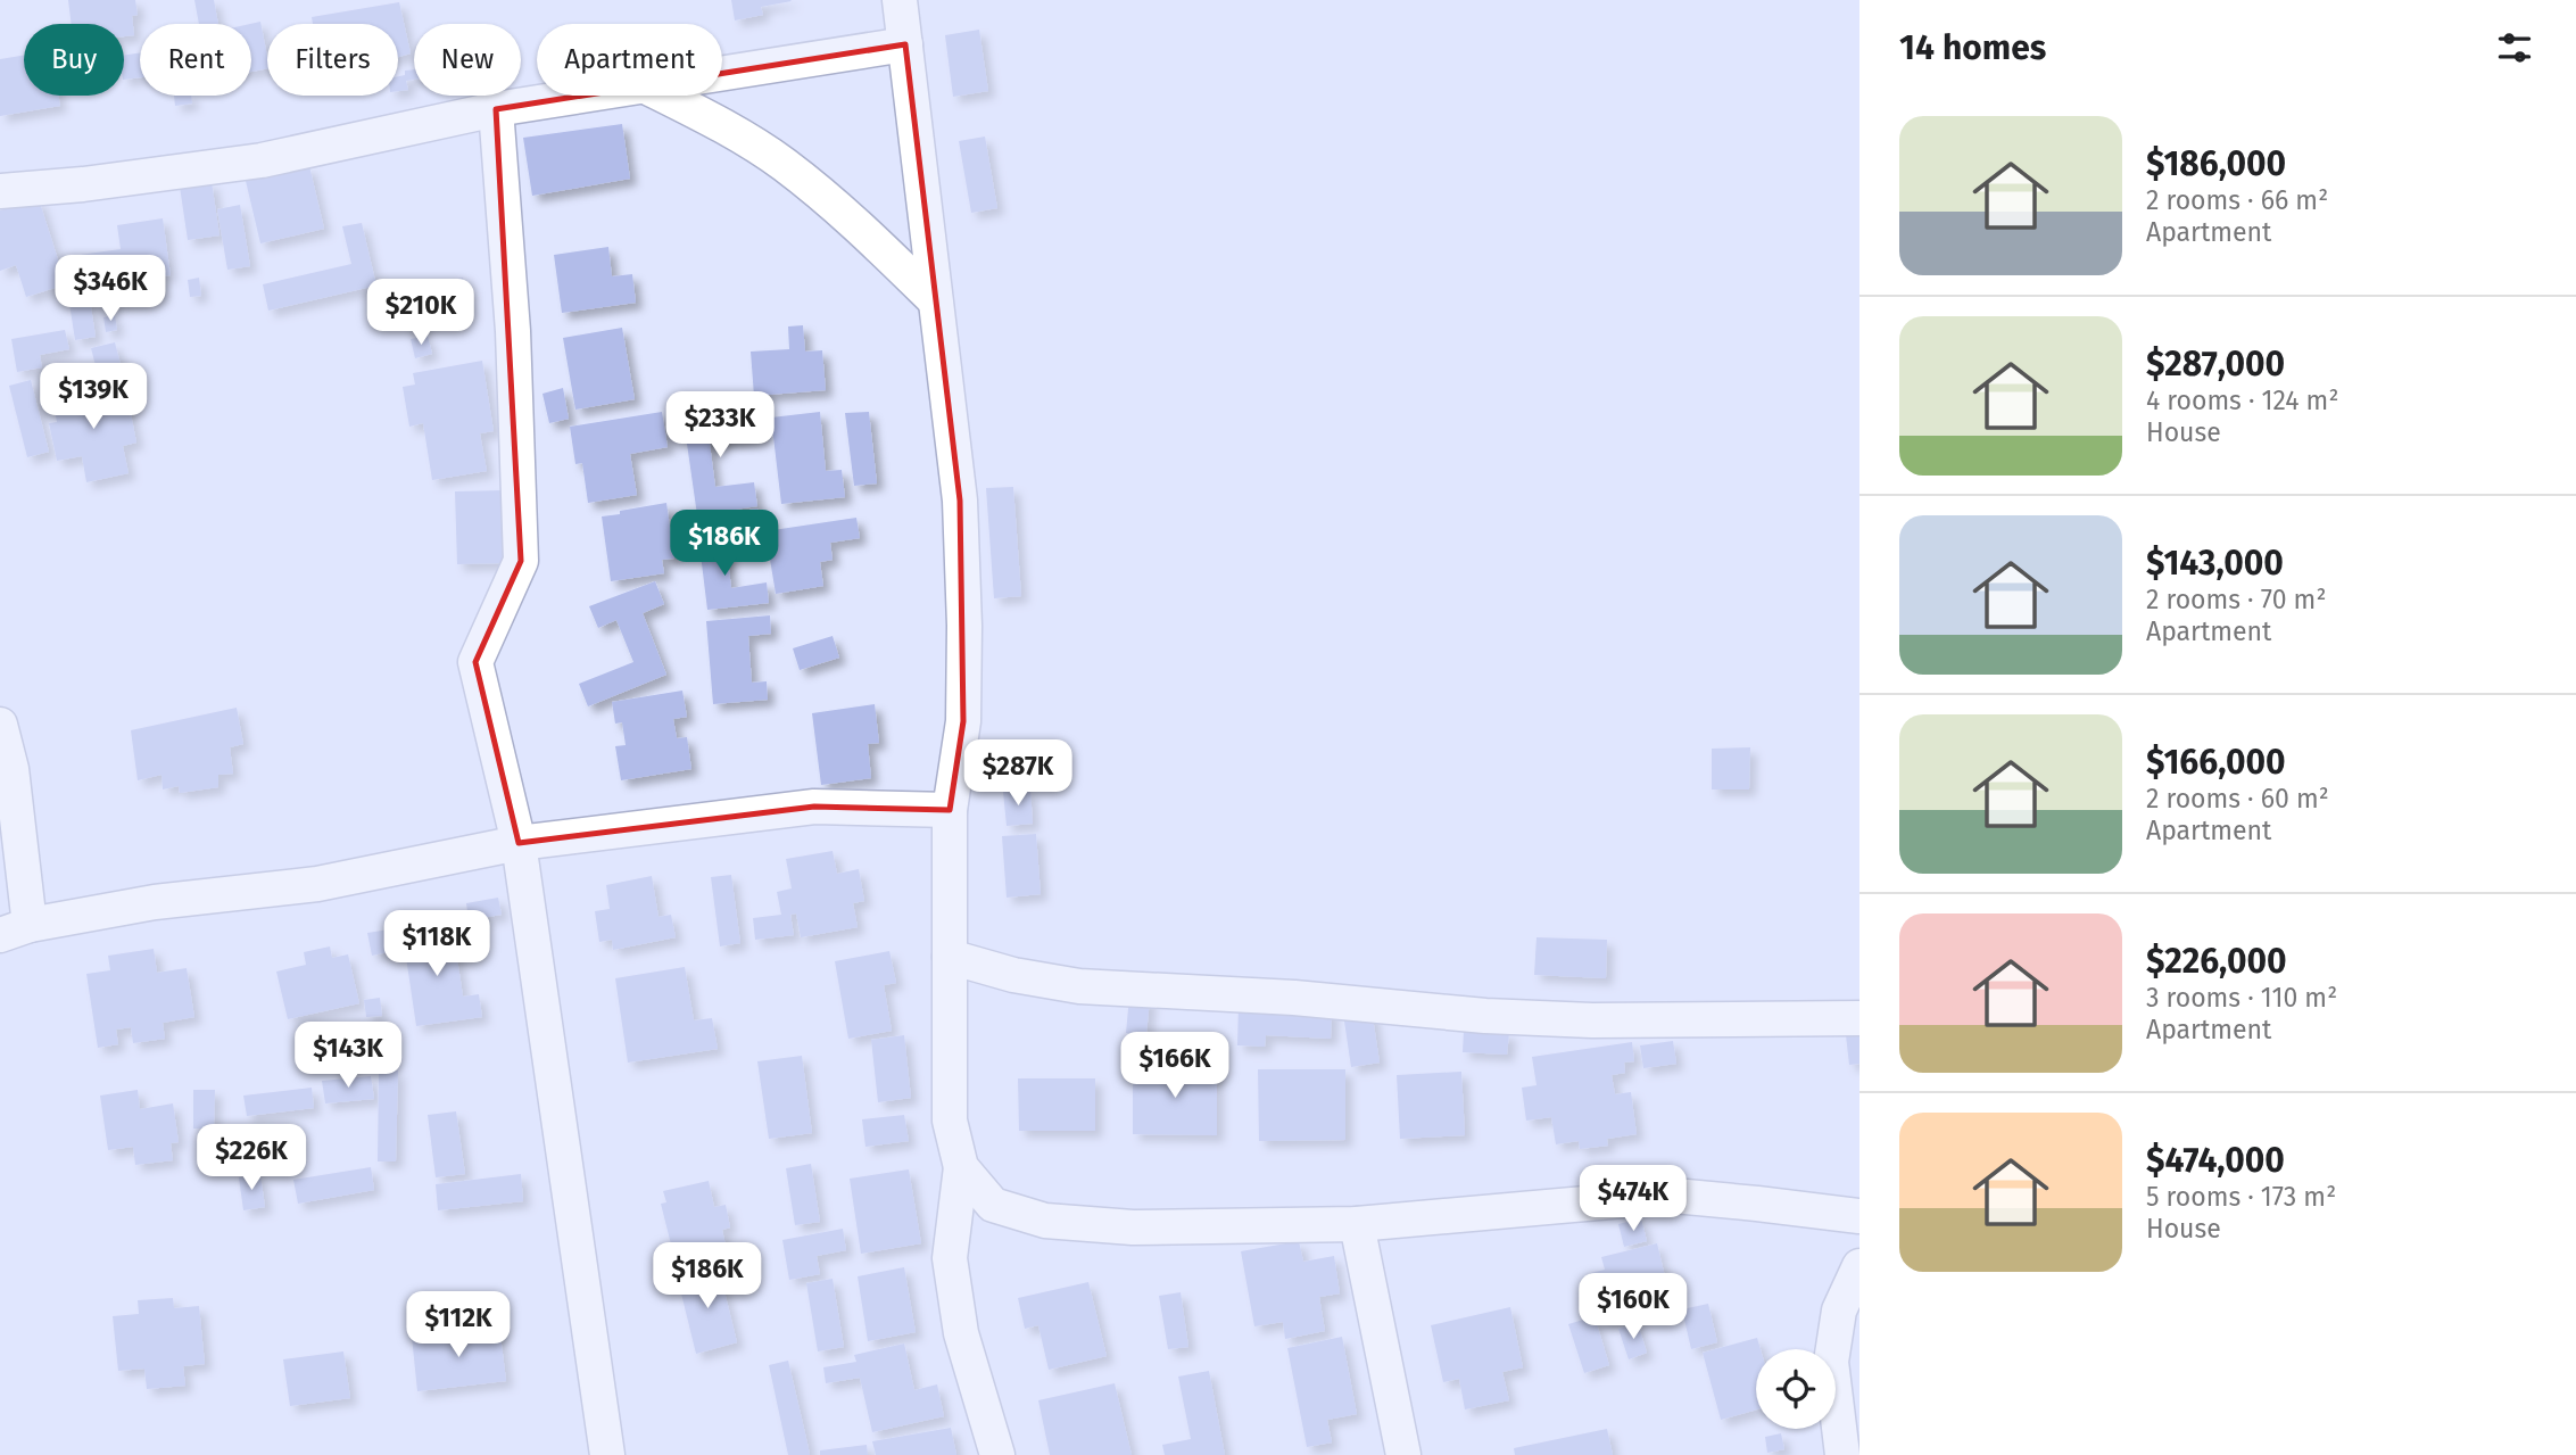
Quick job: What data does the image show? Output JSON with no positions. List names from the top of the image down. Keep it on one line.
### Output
{"page":{"heading":"14 homes","chip":["Buy","Rent","Filters","New","Apartment"],"list":[{"name":"$186,000","note":"2 rooms · 66 m² · Apartment"},{"name":"$287,000","note":"4 rooms · 124 m² · House"},{"name":"$143,000","note":"2 rooms · 70 m² · Apartment"},{"name":"$166,000","note":"2 rooms · 60 m² · Apartment"},{"name":"$226,000","note":"3 rooms · 110 m² · Apartment"},{"name":"$474,000","note":"5 rooms · 173 m² · House"}],"price":["$346K","$210K","$139K","$233K","$186K","$287K","$118K","$143K","$166K","$226K","$474K","$186K","$160K","$112K"]}}
